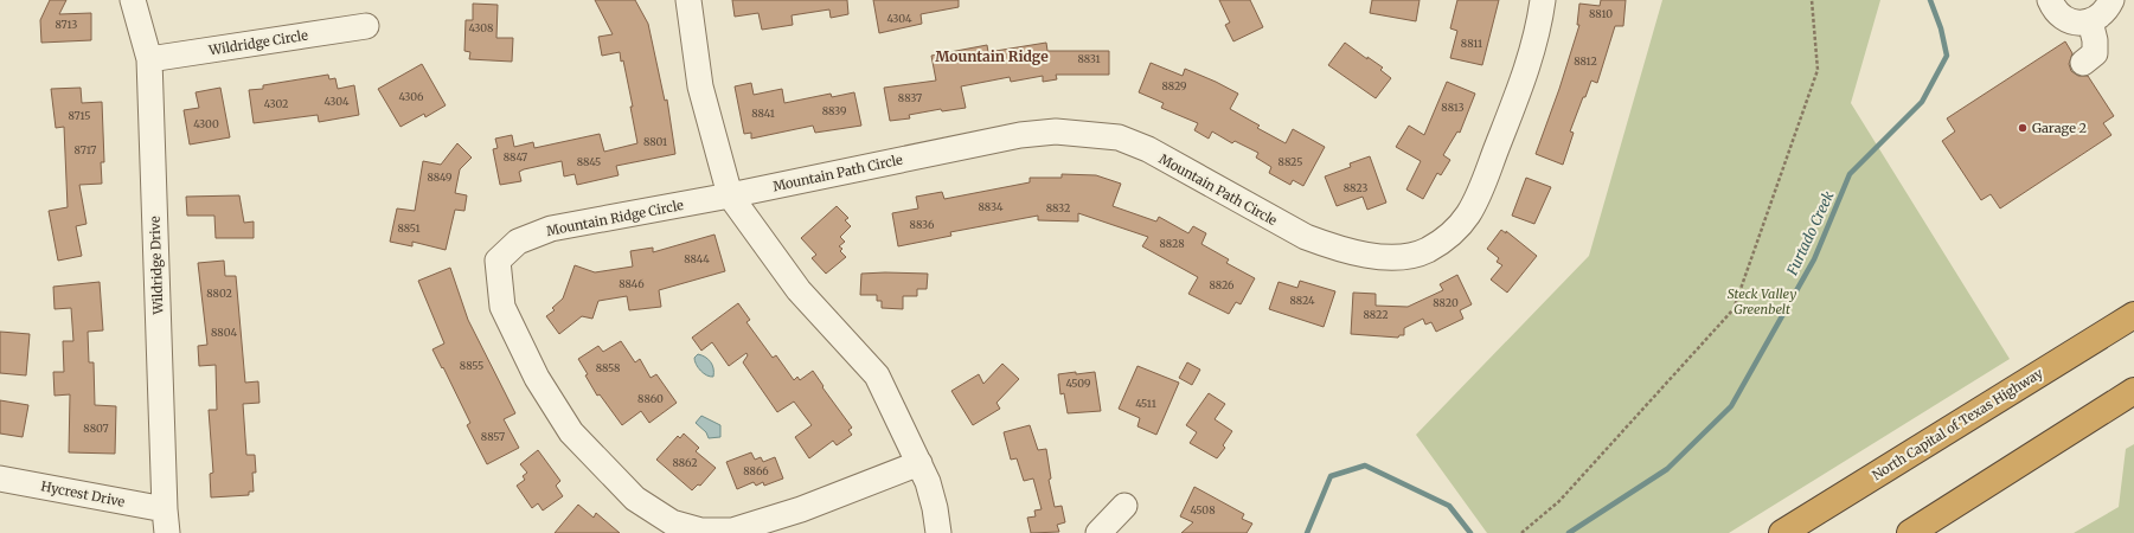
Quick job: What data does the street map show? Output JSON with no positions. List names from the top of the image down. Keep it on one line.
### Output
{"streets":{"highway":["North Capital of Texas Highway"],"street":["Wildridge Circle","Mountain Path Circle","Mountain Ridge Circle","Wildridge Drive","Hycrest Drive"]},"crossings":[["Wildridge Circle","Wildridge Drive"],["Mountain Path Circle","Mountain Ridge Circle"],["Wildridge Drive","Hycrest Drive"]],"districts":["Mountain Ridge"],"water":["Furtado Creek"],"parks":["Steck Valley Greenbelt"],"places":["Garage 2"],"house_numbers":["8810","4304","8713","4308","8811","8831","8812","8829","4306","8837","4304","4302","8813","8839","8841","8715","4300","8801","8717","8847","8845","8825","8849","8823","8834","8832","8836","8851","8828","8844","8846","8826","8802","8824","8820","8822","8804","8855","8858","4509","8860","4511","8807","8857","8862","8866","4508"]}
